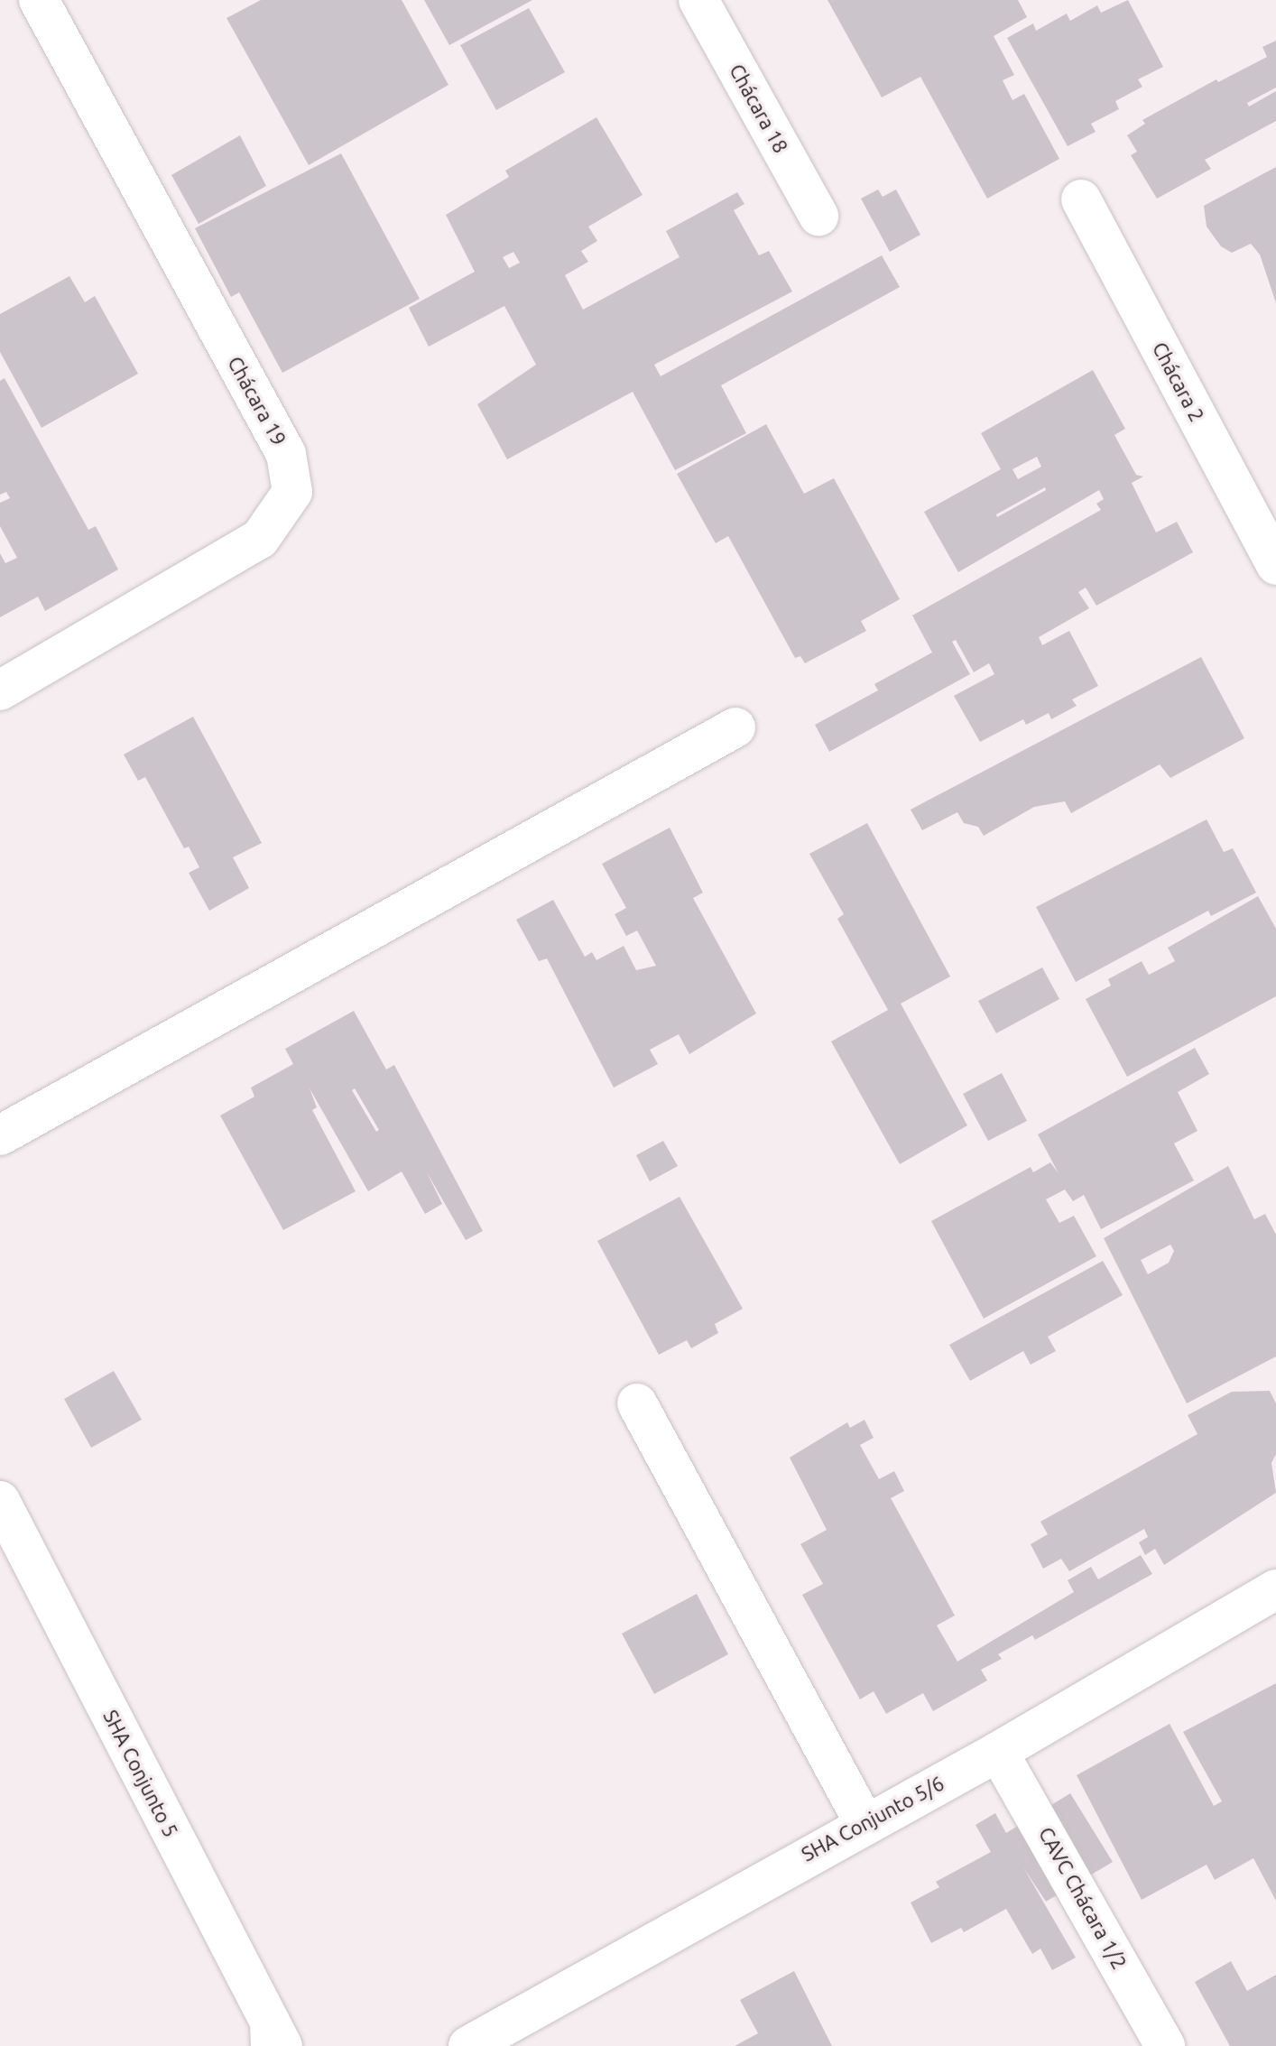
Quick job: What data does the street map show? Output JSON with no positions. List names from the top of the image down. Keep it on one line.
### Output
{"streets":{"street":["Chácara 18","Chácara 2","Chácara 19","SHA Conjunto 5","SHA Conjunto 5/6","CAVC Chácara 1/2"]},"crossings":[["SHA Conjunto 5/6","CAVC Chácara 1/2"]]}
